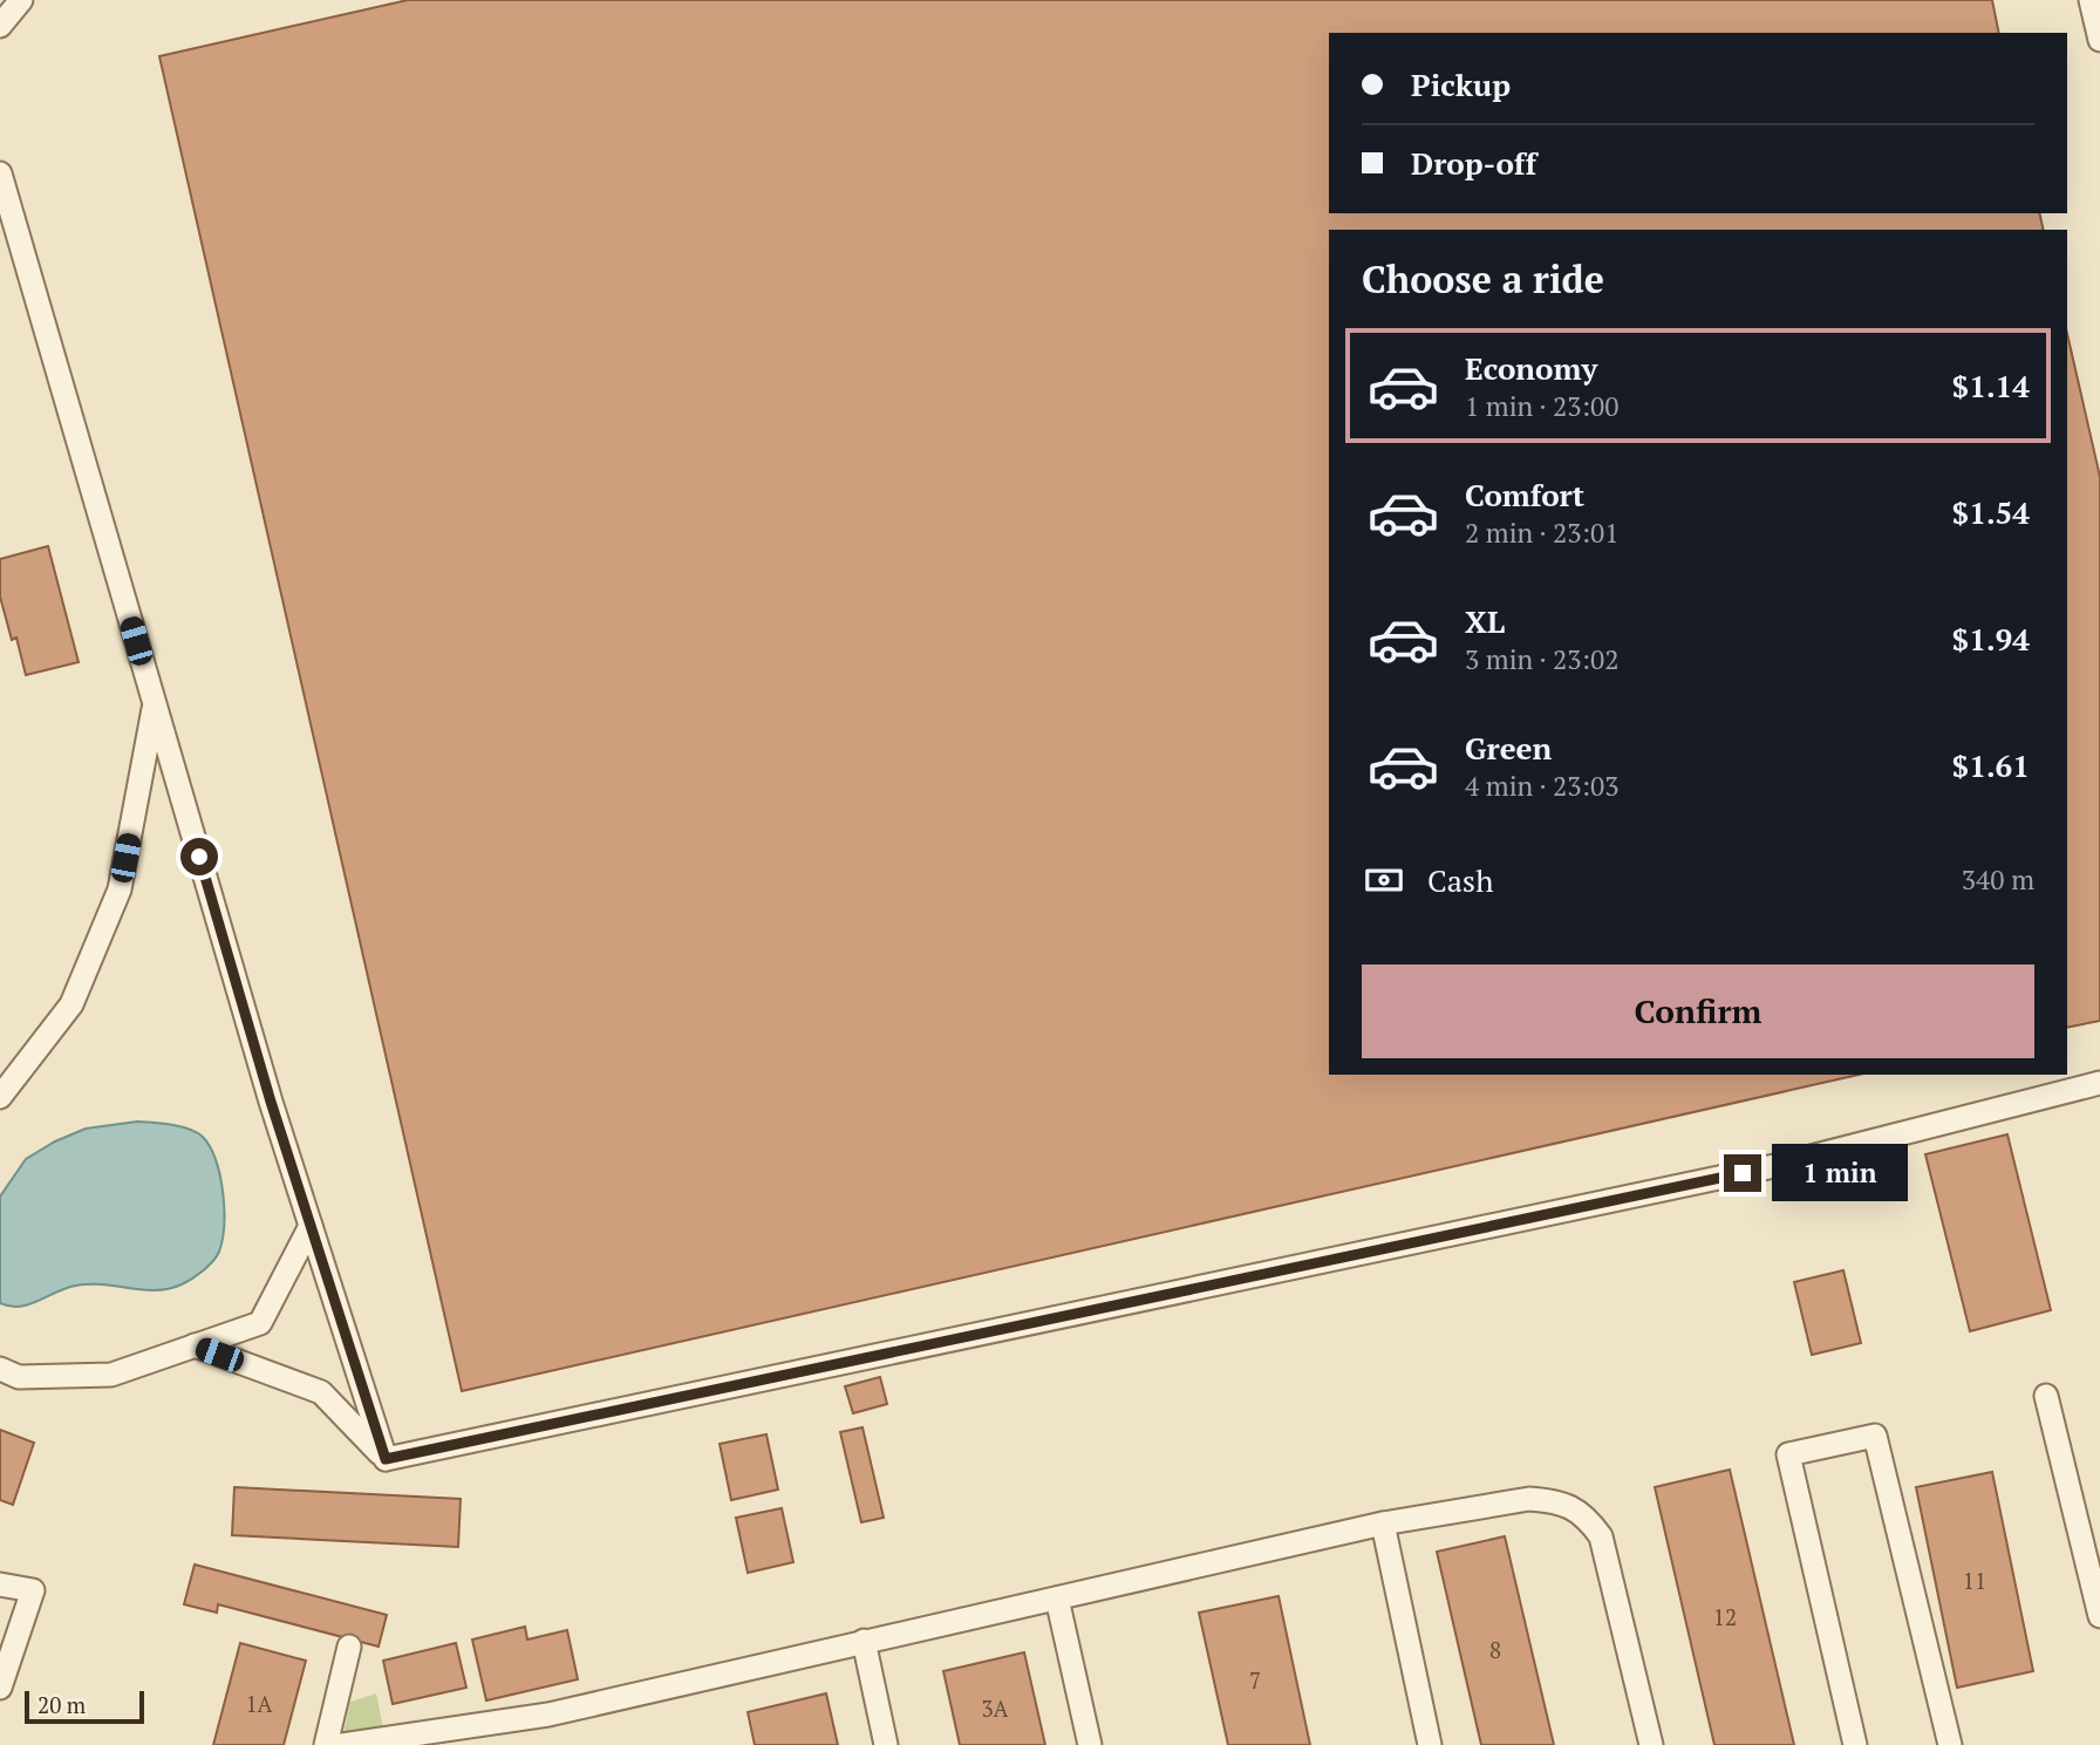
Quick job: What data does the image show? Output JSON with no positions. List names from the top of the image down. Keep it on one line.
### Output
{"house_numbers":["11","12","8","7","1А","3А"],"scale_bar":"20 m","page":{"banner":["Pickup","Drop-off"],"heading":"Choose a ride","list":[{"name":"Economy","note":"1 min · 23:00","value":"$1.14"},{"name":"Comfort","note":"2 min · 23:01","value":"$1.54"},{"name":"XL","note":"3 min · 23:02","value":"$1.94"},{"name":"Green","note":"4 min · 23:03","value":"$1.61"}],"pay":["Cash","340 m"],"buttons":"Confirm","bubble":"1 min","scale":"20 m"}}
